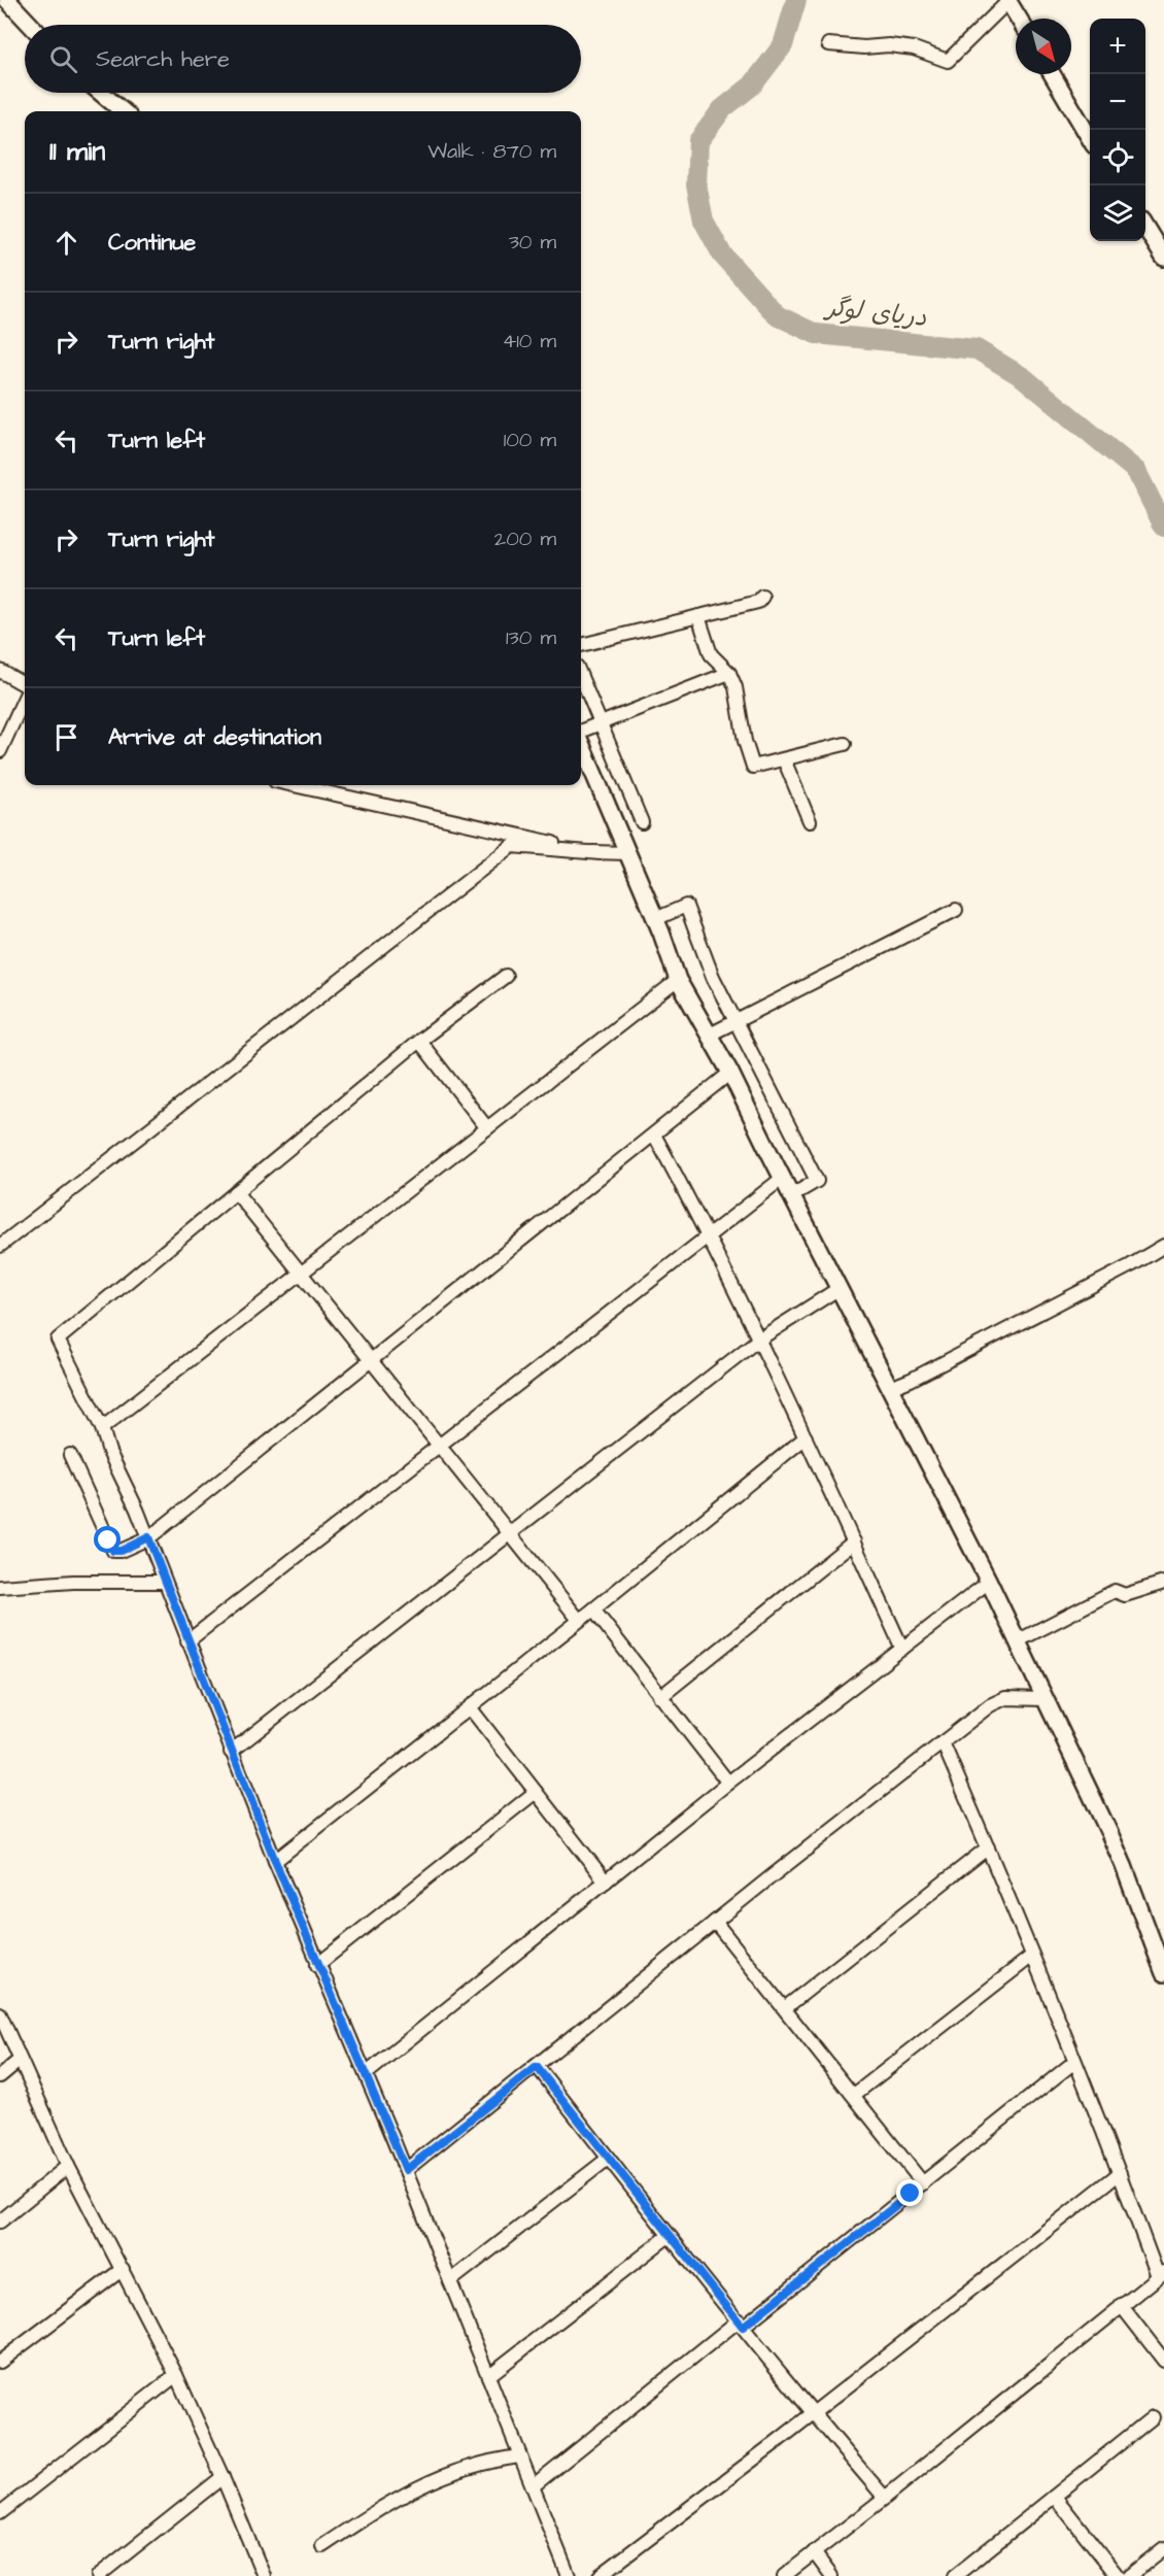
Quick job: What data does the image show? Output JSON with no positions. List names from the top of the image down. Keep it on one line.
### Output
{"water":["دریای لوگر"],"north":"bottom right","page":{"map_buttons":["+","−"],"search":"Search here","heading":["11 min","Walk · 870 m"],"list":[["Continue","30 m"],["Turn right","410 m"],["Turn left","100 m"],["Turn right","200 m"],["Turn left","130 m"],"Arrive at destination"]}}
